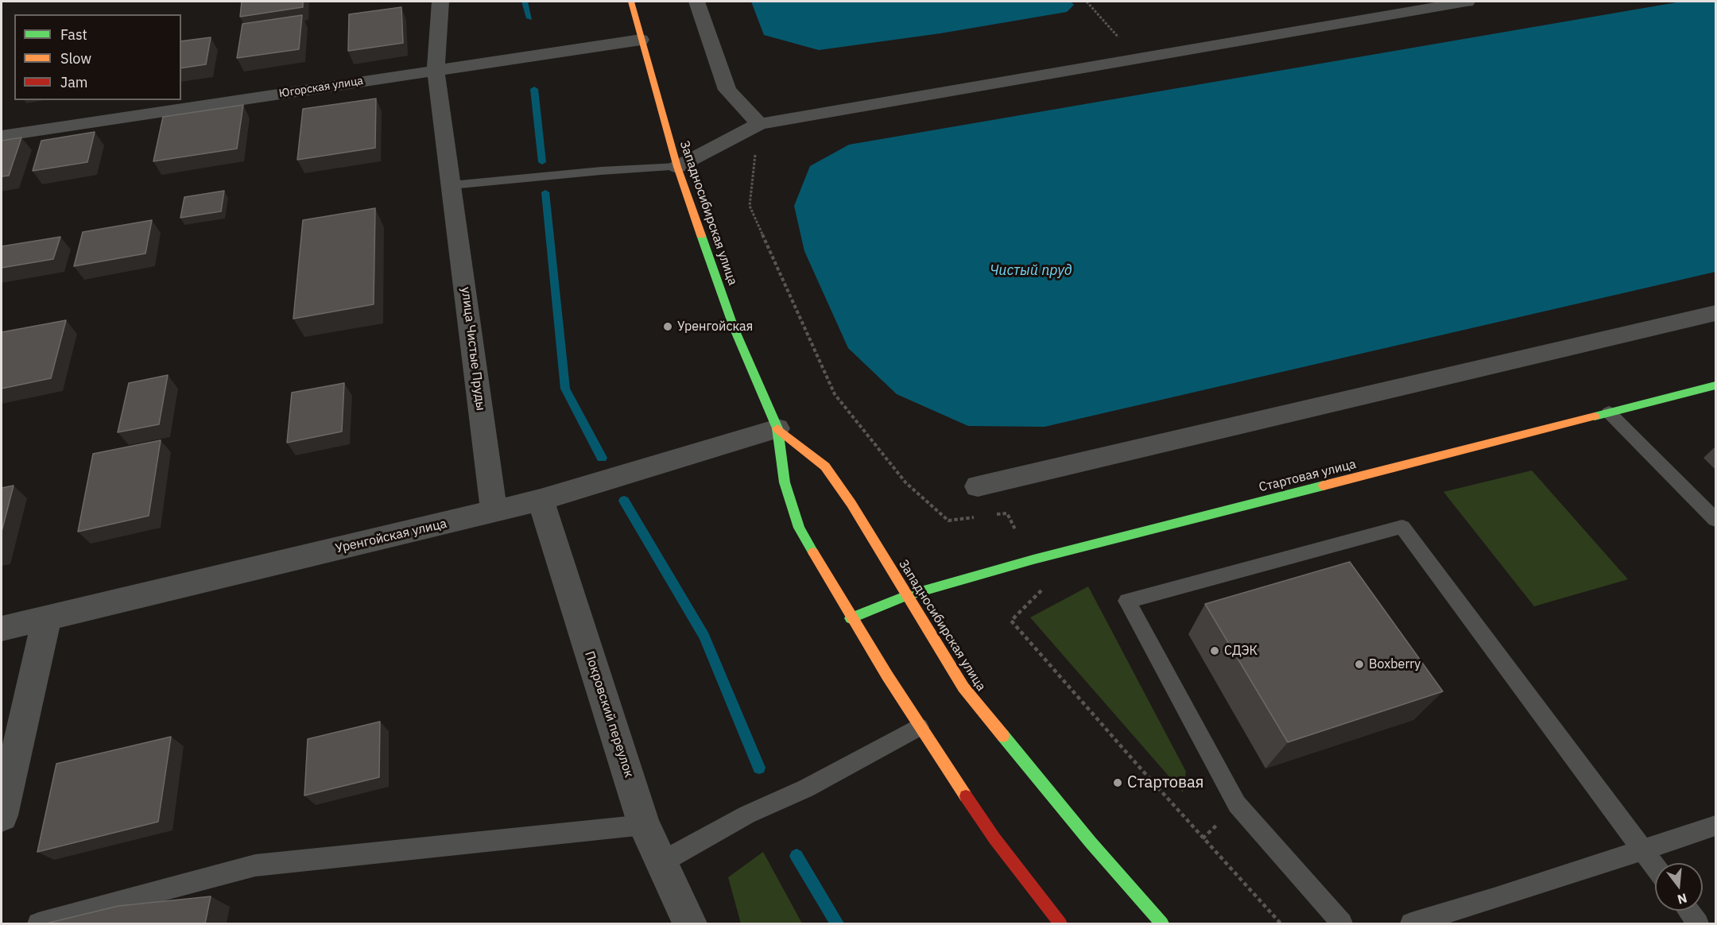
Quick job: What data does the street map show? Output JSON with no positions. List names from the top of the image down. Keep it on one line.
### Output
{"streets":{"main road":["Западносибирская улица","Стартовая улица"],"street":["Югорская улица","улица Чистые Пруды","Уренгойская улица","Покровский переулок"]},"crossings":[["Югорская улица","Западносибирская улица"],["Югорская улица","улица Чистые Пруды"],["Западносибирская улица","Стартовая улица"],["Западносибирская улица","Уренгойская улица"],["улица Чистые Пруды","Уренгойская улица"],["Уренгойская улица","Покровский переулок"]],"water":["Чистый пруд"],"places":["Уренгойская","СДЭК","Boxberry","Стартовая"],"legend":["Fast","Slow","Jam"],"north":"bottom"}
